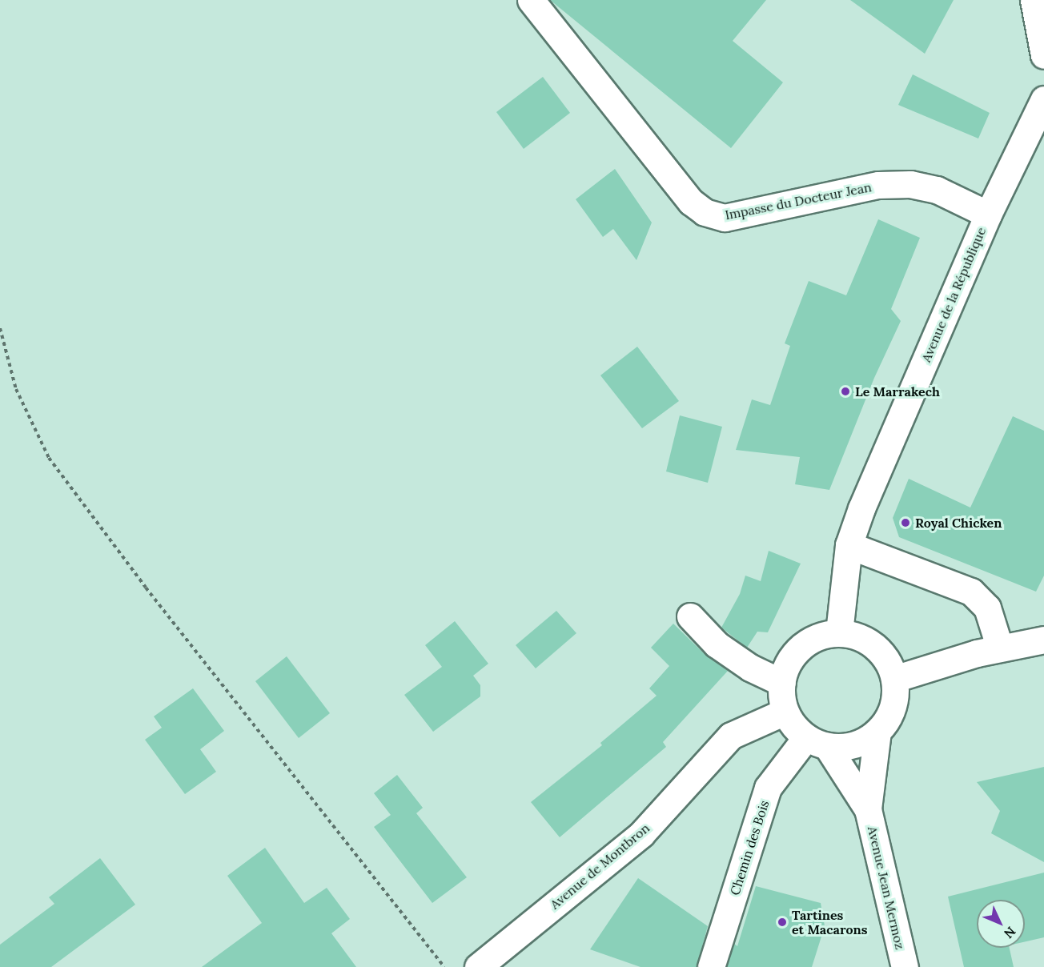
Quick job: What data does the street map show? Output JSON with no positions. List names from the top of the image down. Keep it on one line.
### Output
{"streets":{"main road":["Impasse du Docteur Jean","Avenue de la République","Chemin des Bois","Avenue de Montbron","Avenue Jean Mermoz"]},"crossings":[["Impasse du Docteur Jean","Avenue de la République"],["Avenue de la République","Chemin des Bois"],["Avenue de la République","Avenue de Montbron"],["Avenue de la République","Avenue Jean Mermoz"],["Chemin des Bois","Avenue de Montbron"],["Chemin des Bois","Avenue Jean Mermoz"],["Avenue de Montbron","Avenue Jean Mermoz"]],"places":["Le Marrakech","Royal Chicken","Tartines et Macarons"],"north":"bottom right"}
